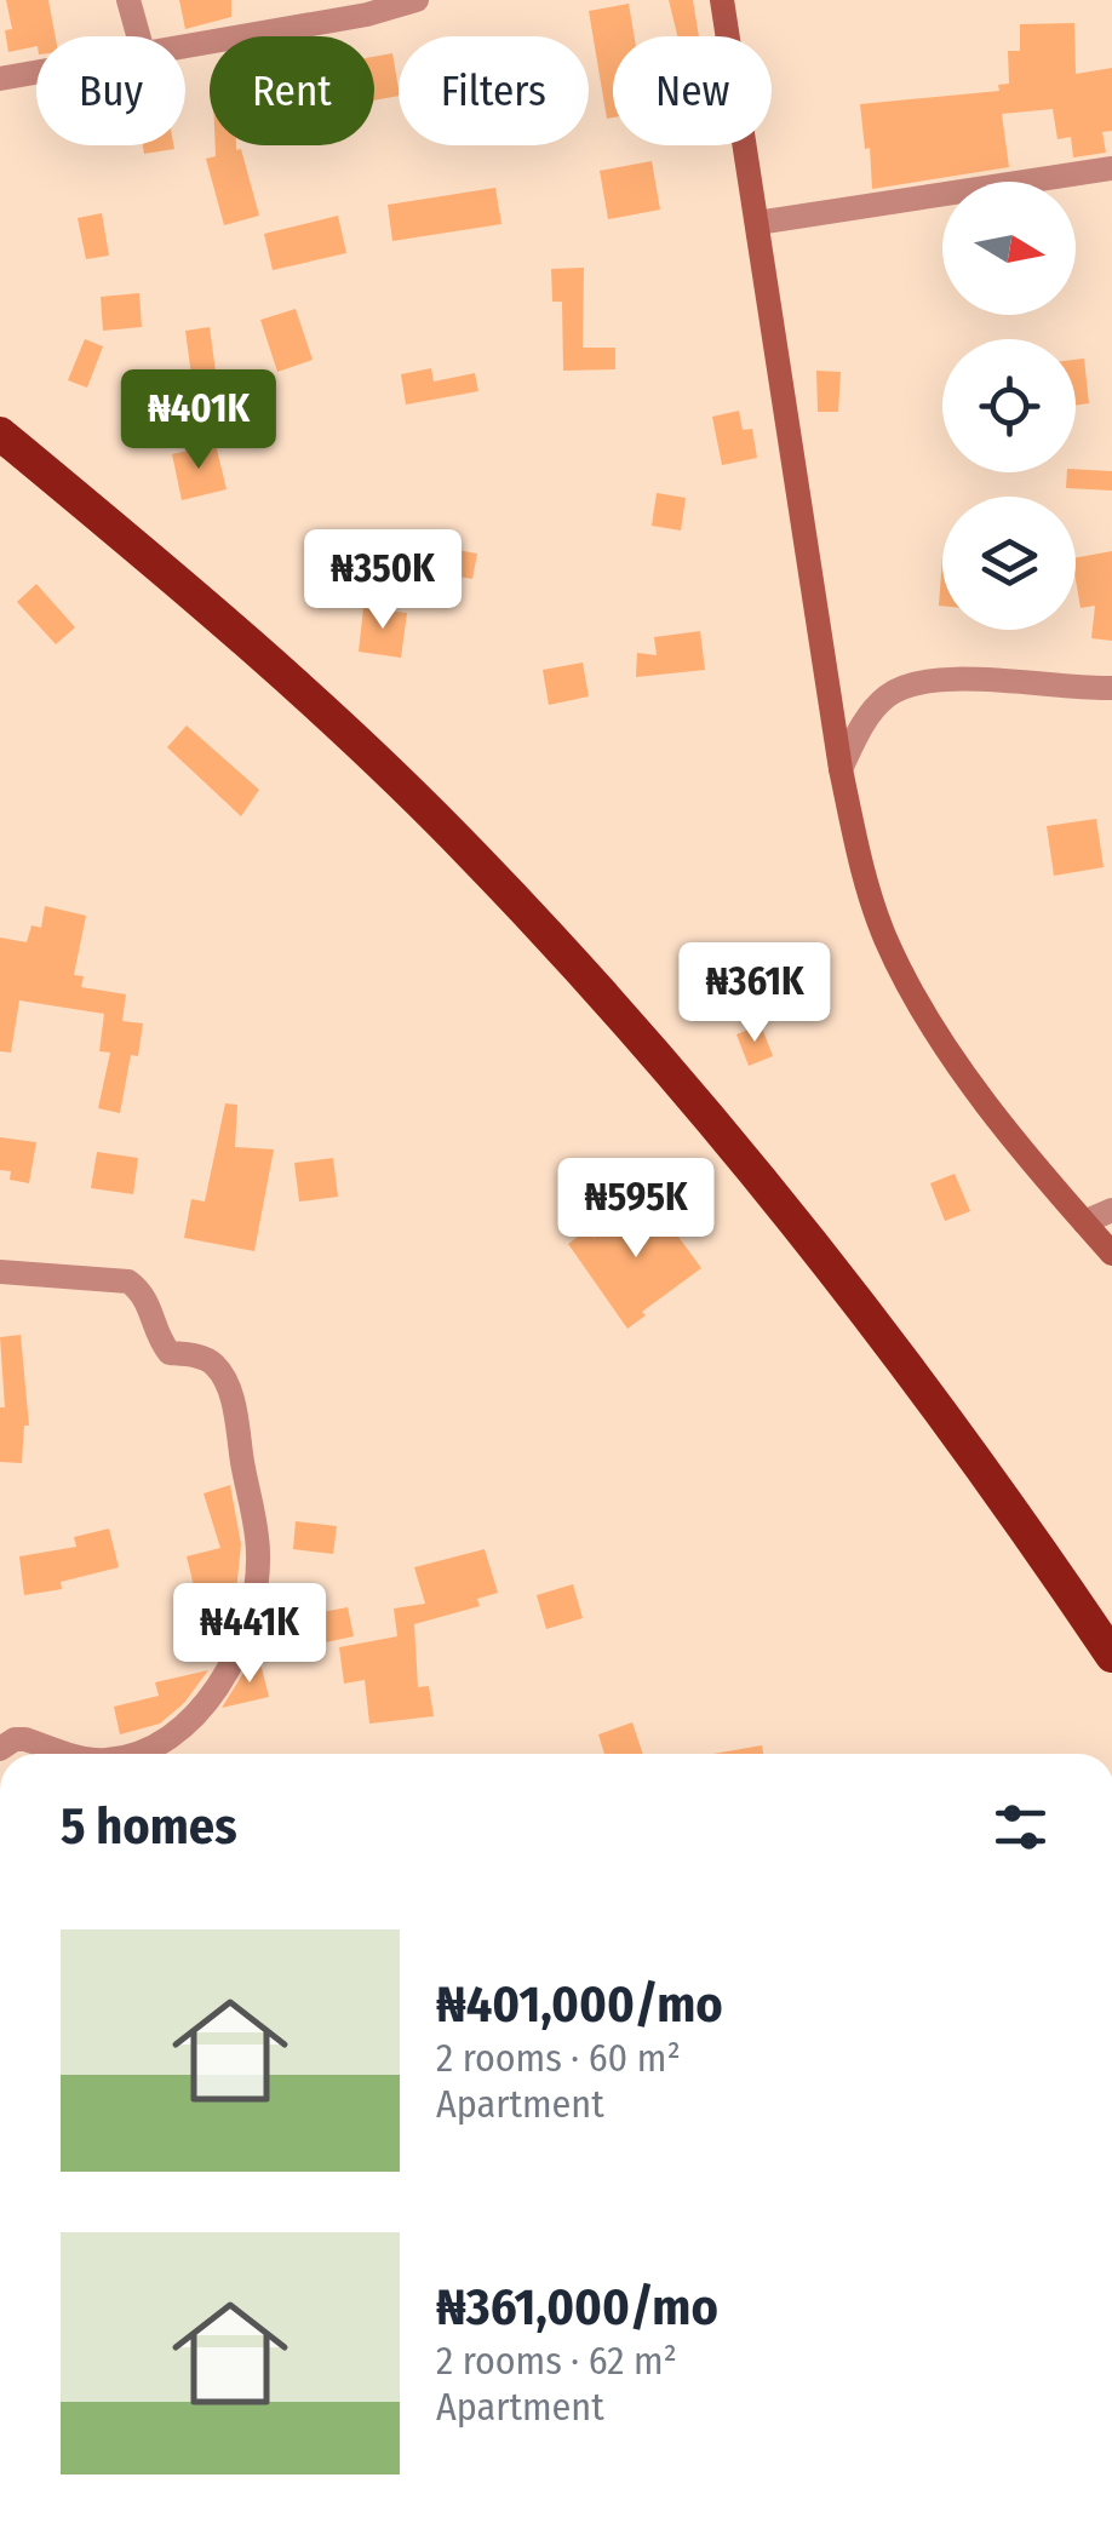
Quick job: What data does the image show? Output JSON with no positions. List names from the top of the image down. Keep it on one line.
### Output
{"north":"right","page":{"chip":["Buy","Rent","Filters","New"],"price":["₦401K","₦350K","₦361K","₦595K","₦441K"],"heading":"5 homes","list":[{"name":"₦401,000/mo","note":"2 rooms · 60 m² · Apartment"},{"name":"₦361,000/mo","note":"2 rooms · 62 m² · Apartment"}]}}
